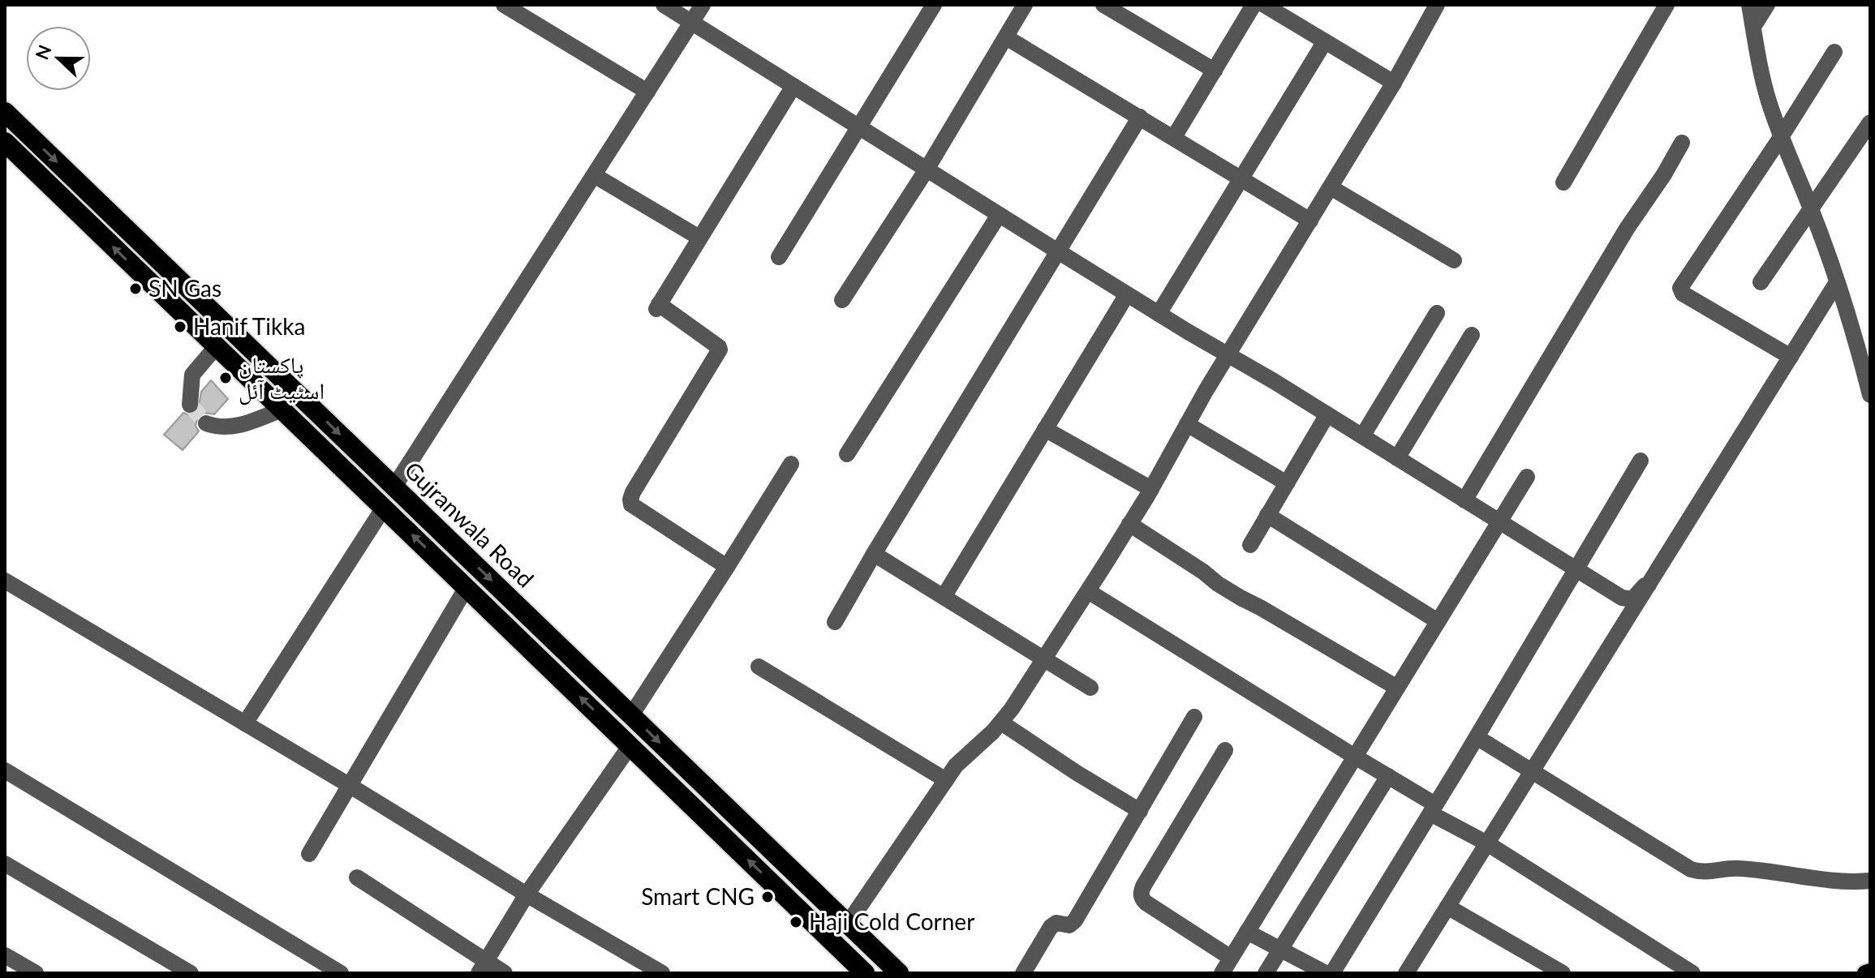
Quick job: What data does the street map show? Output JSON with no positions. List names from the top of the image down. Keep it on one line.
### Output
{"streets":{"highway":["Gujranwala Road"]},"places":["SN Gas","Hanif Tikka","پاکستان اسٹیٹ آئل","Smart CNG","Haji Cold Corner"],"north":"left"}
